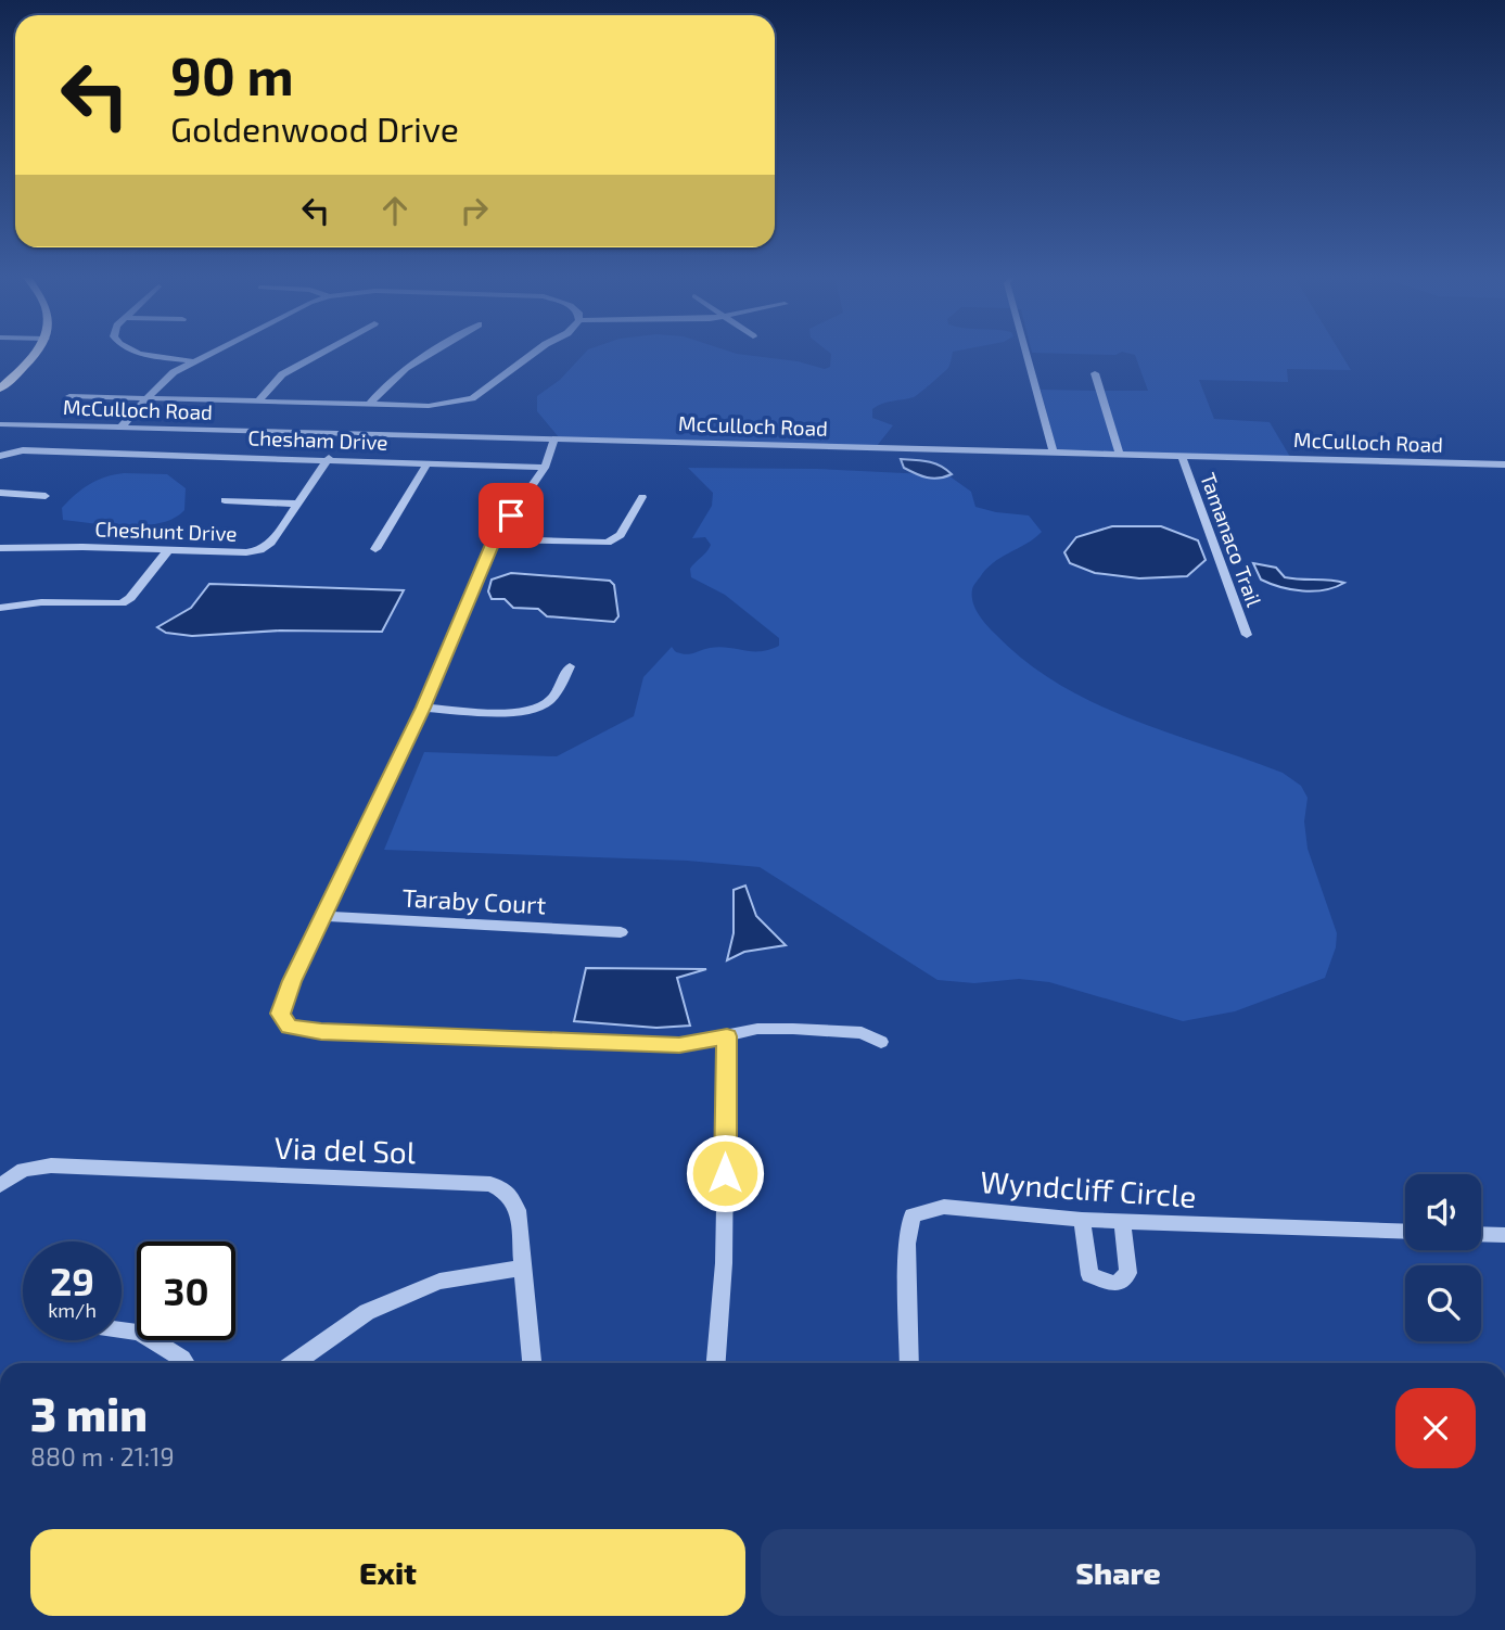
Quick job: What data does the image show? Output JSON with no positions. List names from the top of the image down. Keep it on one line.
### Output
{"streets":{"street":["McCulloch Road","Chesham Drive","Cheshunt Drive","Tamanaco Trail","Taraby Court","Via del Sol","Wyndcliff Circle"]},"crossings":[["McCulloch Road","Chesham Drive"],["McCulloch Road","Tamanaco Trail"],["Chesham Drive","Cheshunt Drive"]],"page":{"turn":["90 m","Goldenwood Drive"],"speed":"29 km/h","limit":"30","heading":["3 min","880 m · 21:19"],"buttons":["Exit","Share"]}}
